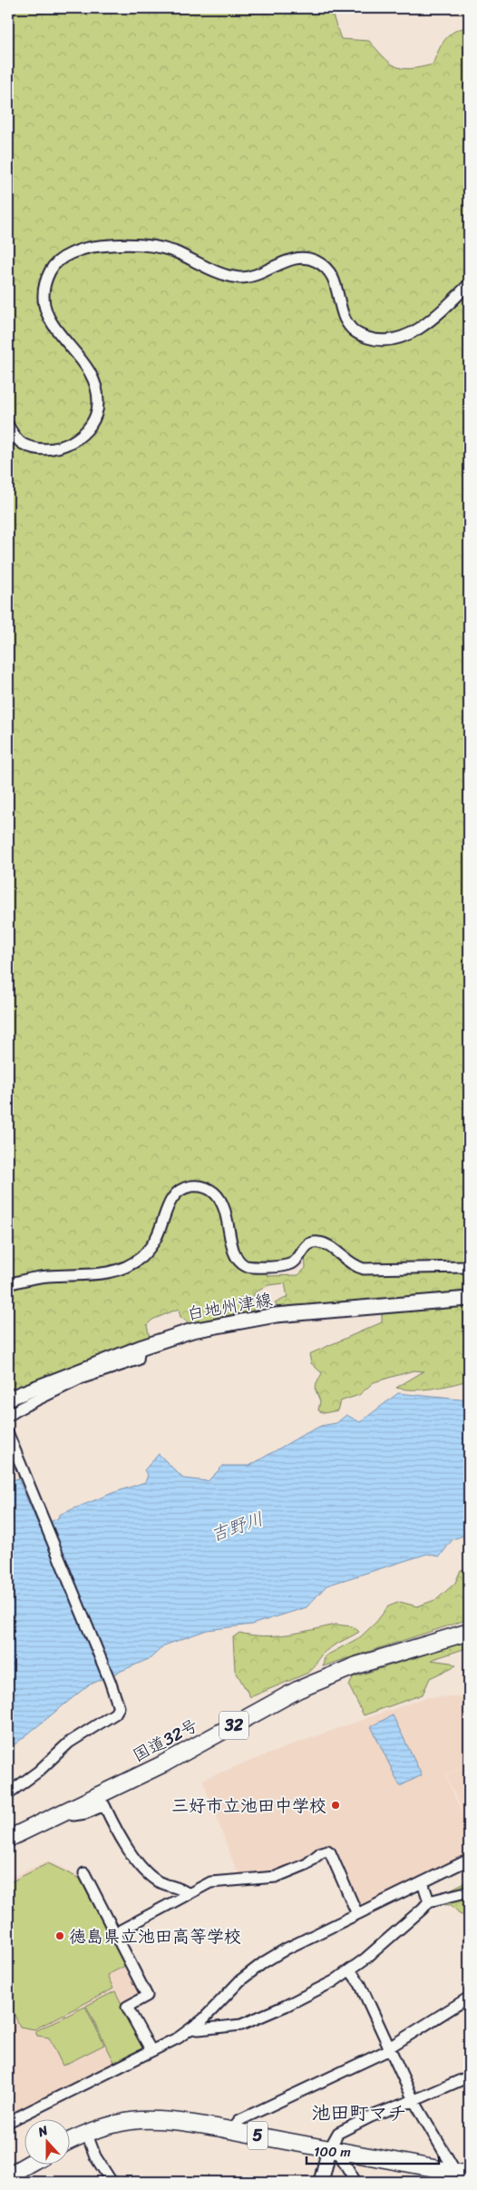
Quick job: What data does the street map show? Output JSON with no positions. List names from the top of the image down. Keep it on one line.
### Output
{"streets":{"main road":["白地州津線","32","国道32号","5"]},"districts":["池田町マチ"],"water":["吉野川"],"places":["三好市立池田中学校","徳島県立池田高等学校"],"scale_bar":"100 m","north":"top"}
